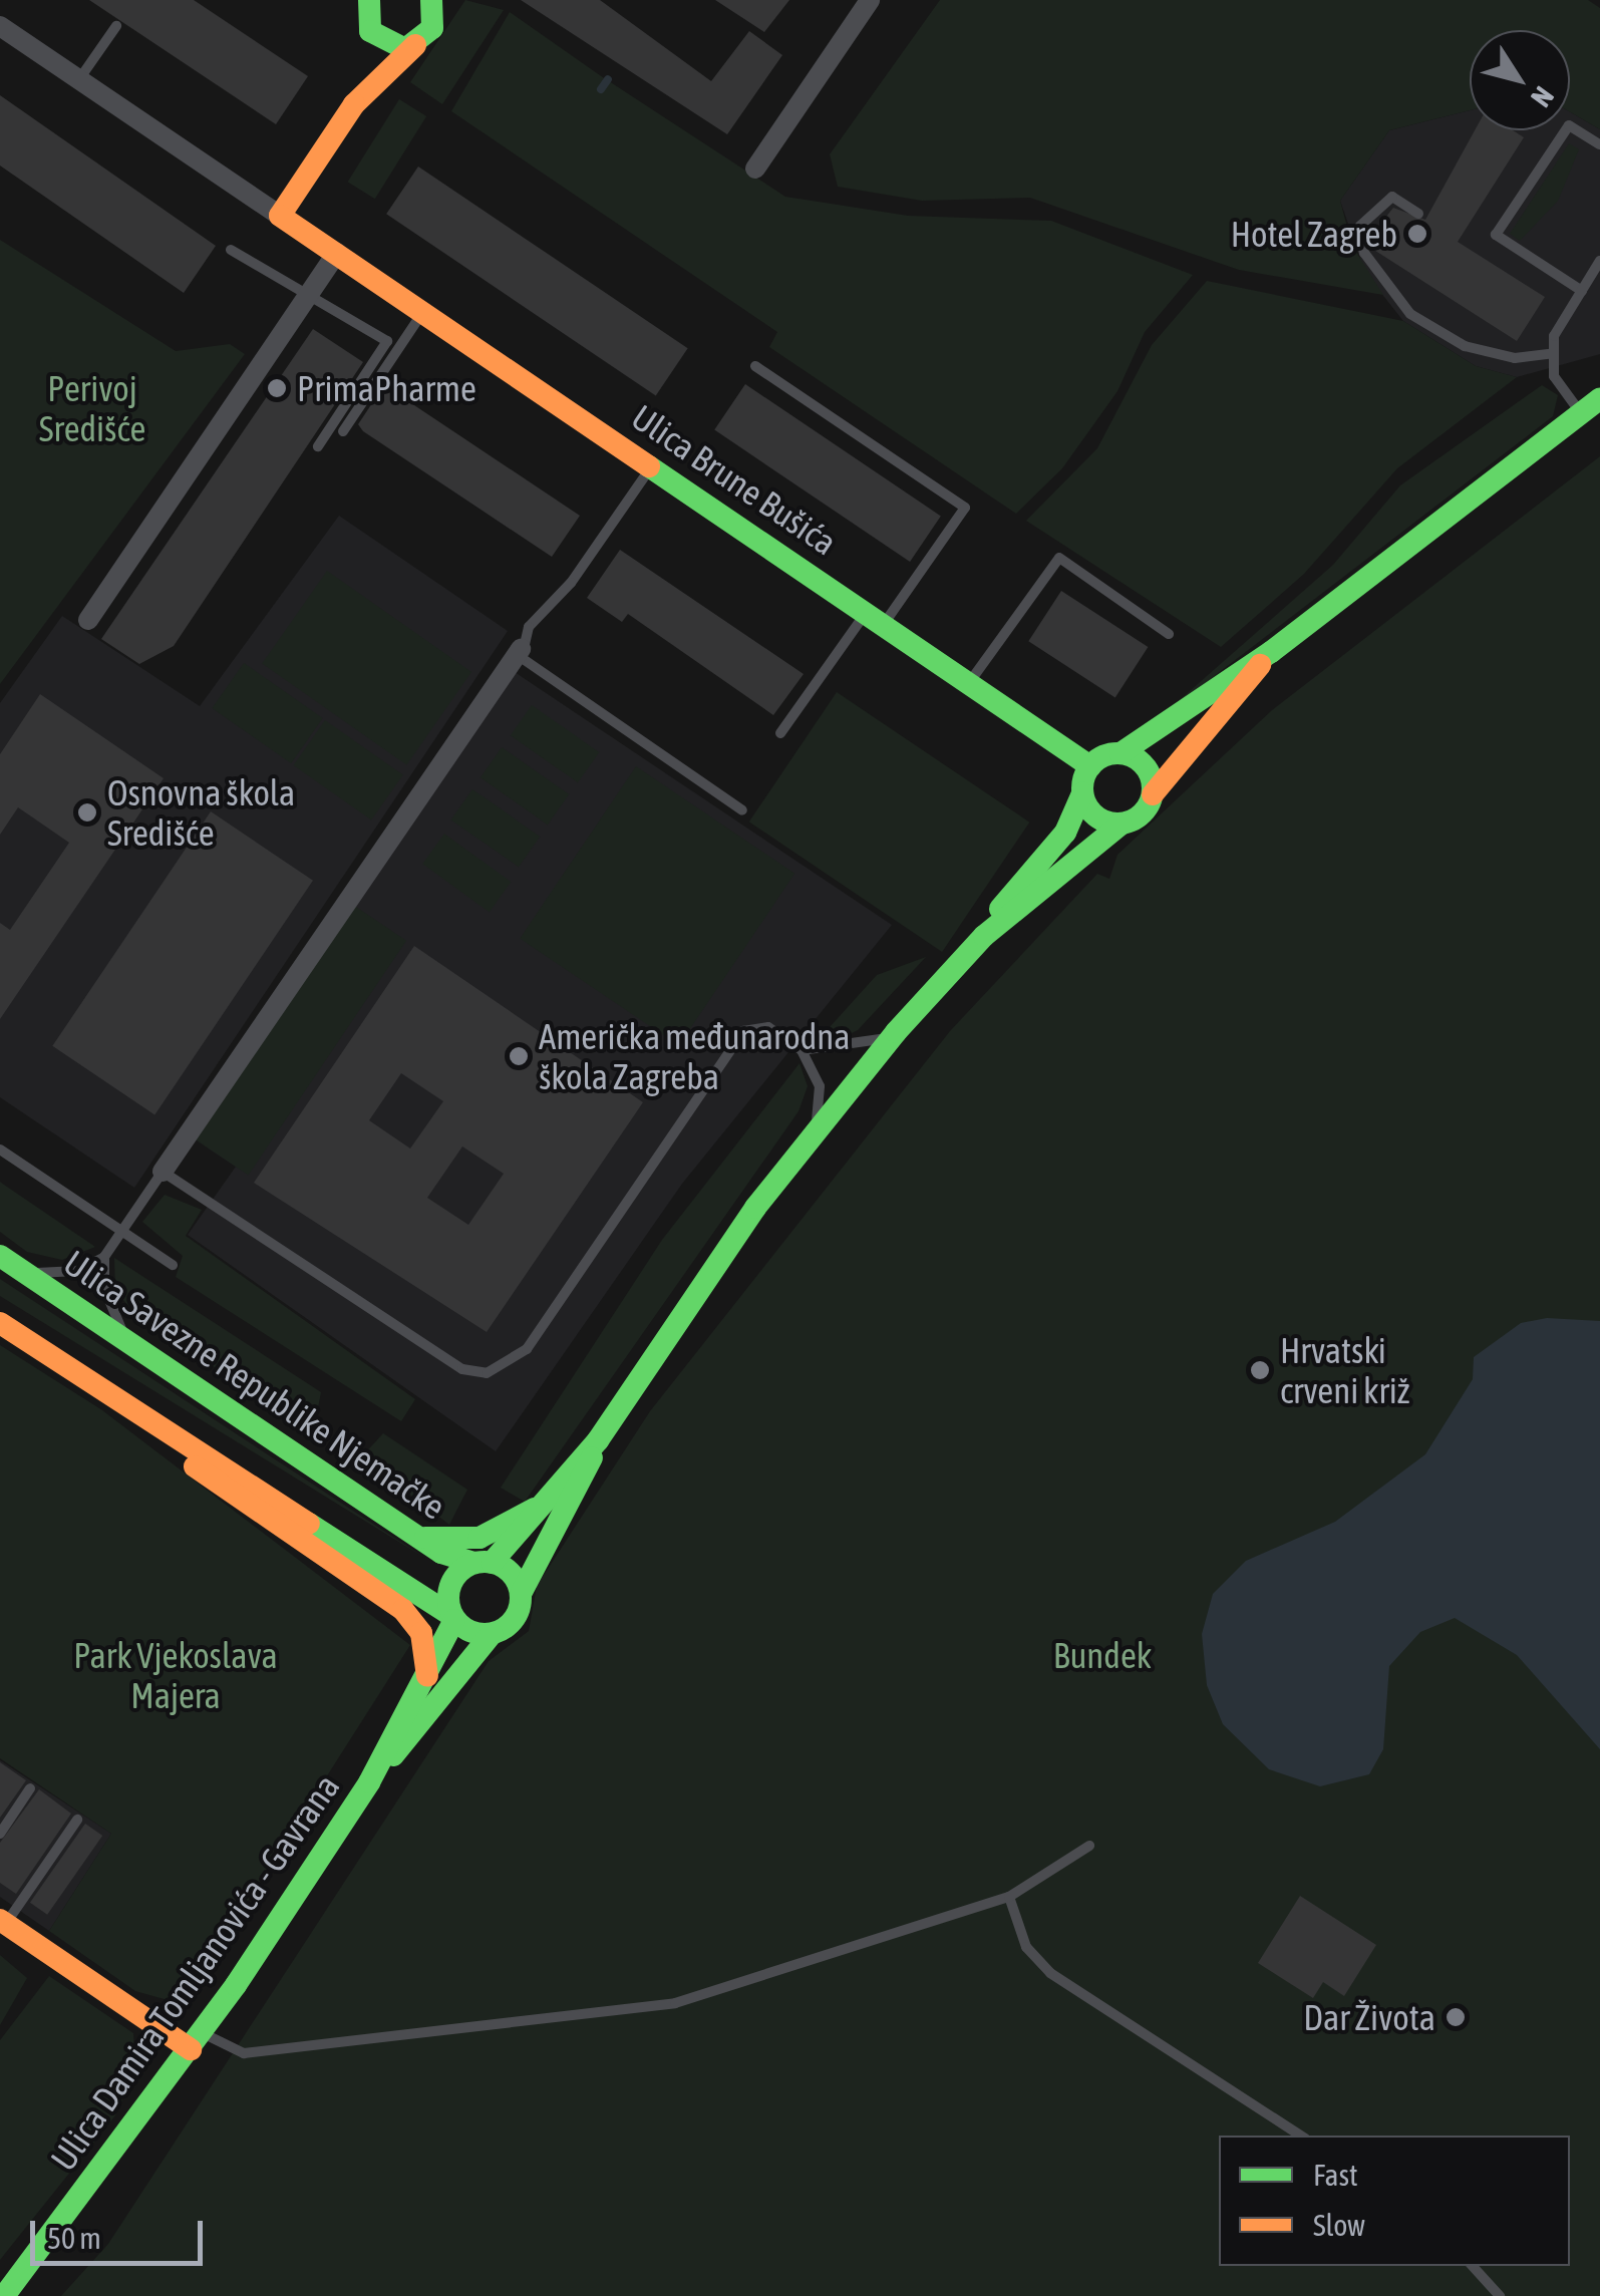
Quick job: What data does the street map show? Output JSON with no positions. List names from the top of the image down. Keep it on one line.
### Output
{"streets":{"street":["Ulica Brune Bušića","Ulica Savezne Republike Njemačke","Ulica Damira Tomljanovića - Gavrana"]},"crossings":[["Ulica Savezne Republike Njemačke","Ulica Damira Tomljanovića - Gavrana"]],"parks":["Perivoj Središće","Park Vjekoslava Majera","Bundek"],"places":["Hotel Zagreb","PrimaPharme","Osnovna škola Središće","Američka međunarodna škola Zagreba","Hrvatski crveni križ","Dar Života"],"legend":["Fast","Slow"],"scale_bar":"50 m","north":"bottom right"}
